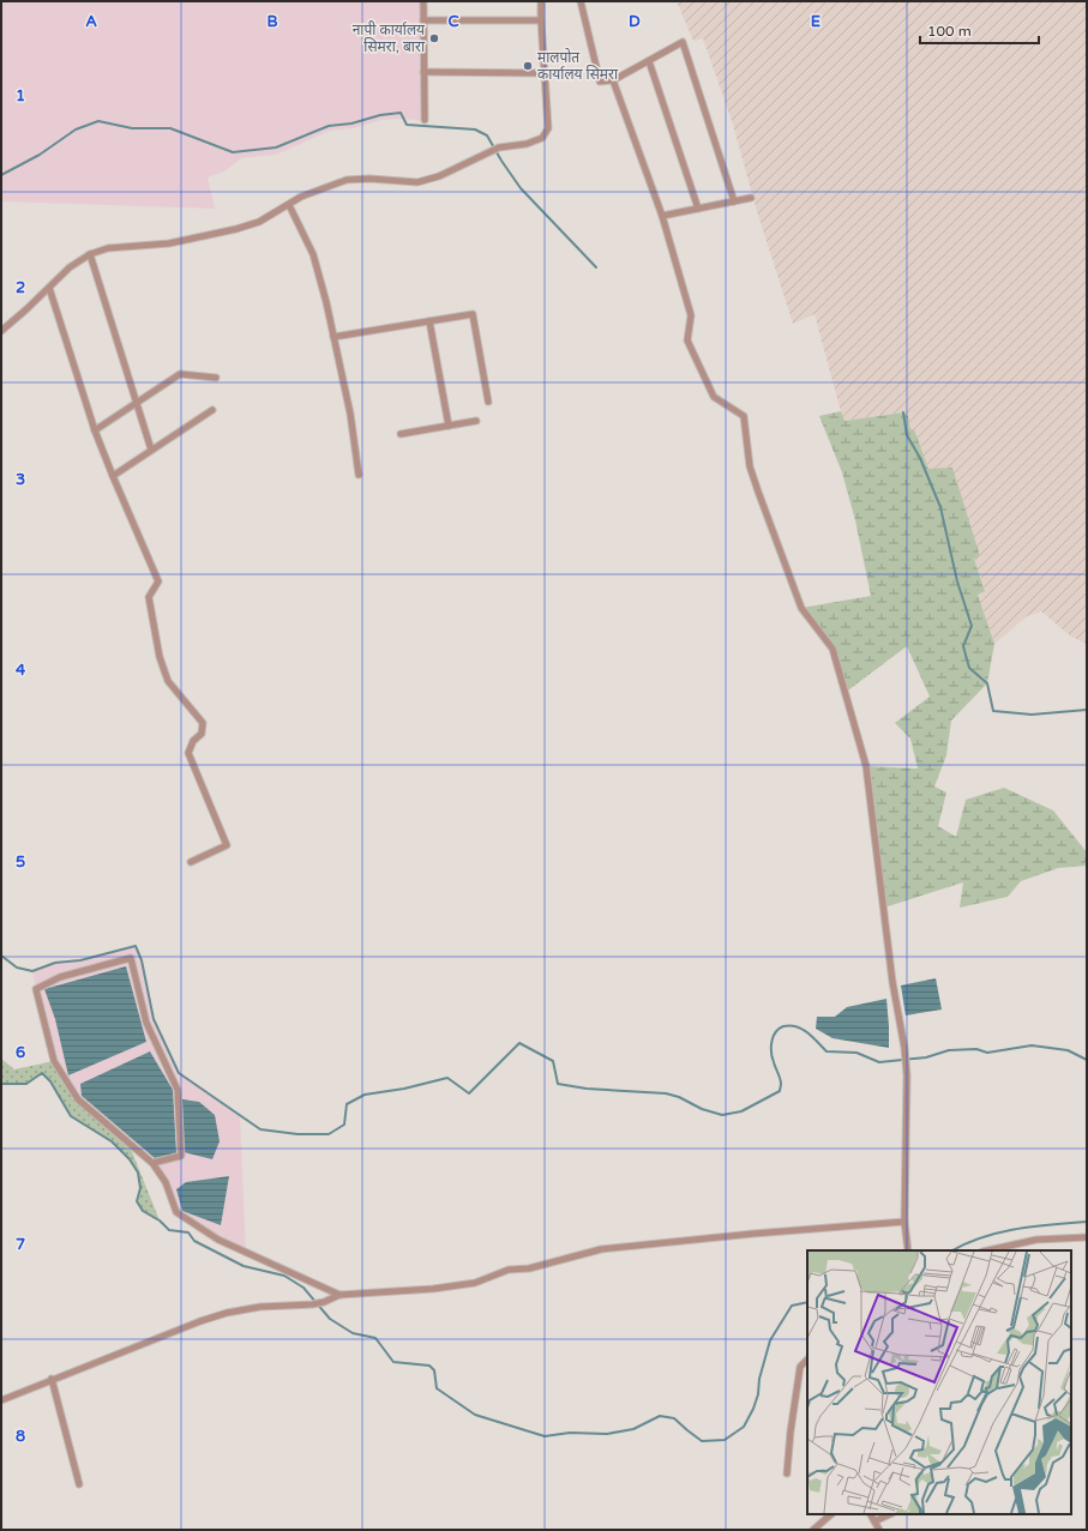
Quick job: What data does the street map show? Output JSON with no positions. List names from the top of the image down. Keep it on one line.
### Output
{"places":["नापी कार्यालय सिमरा, बारा","मालपोत कार्यालय सिमरा"],"scale_bar":"100 m","grid":{"columns":["A","B","C","D","E"],"rows":["1","2","3","4","5","6","7","8"]}}
